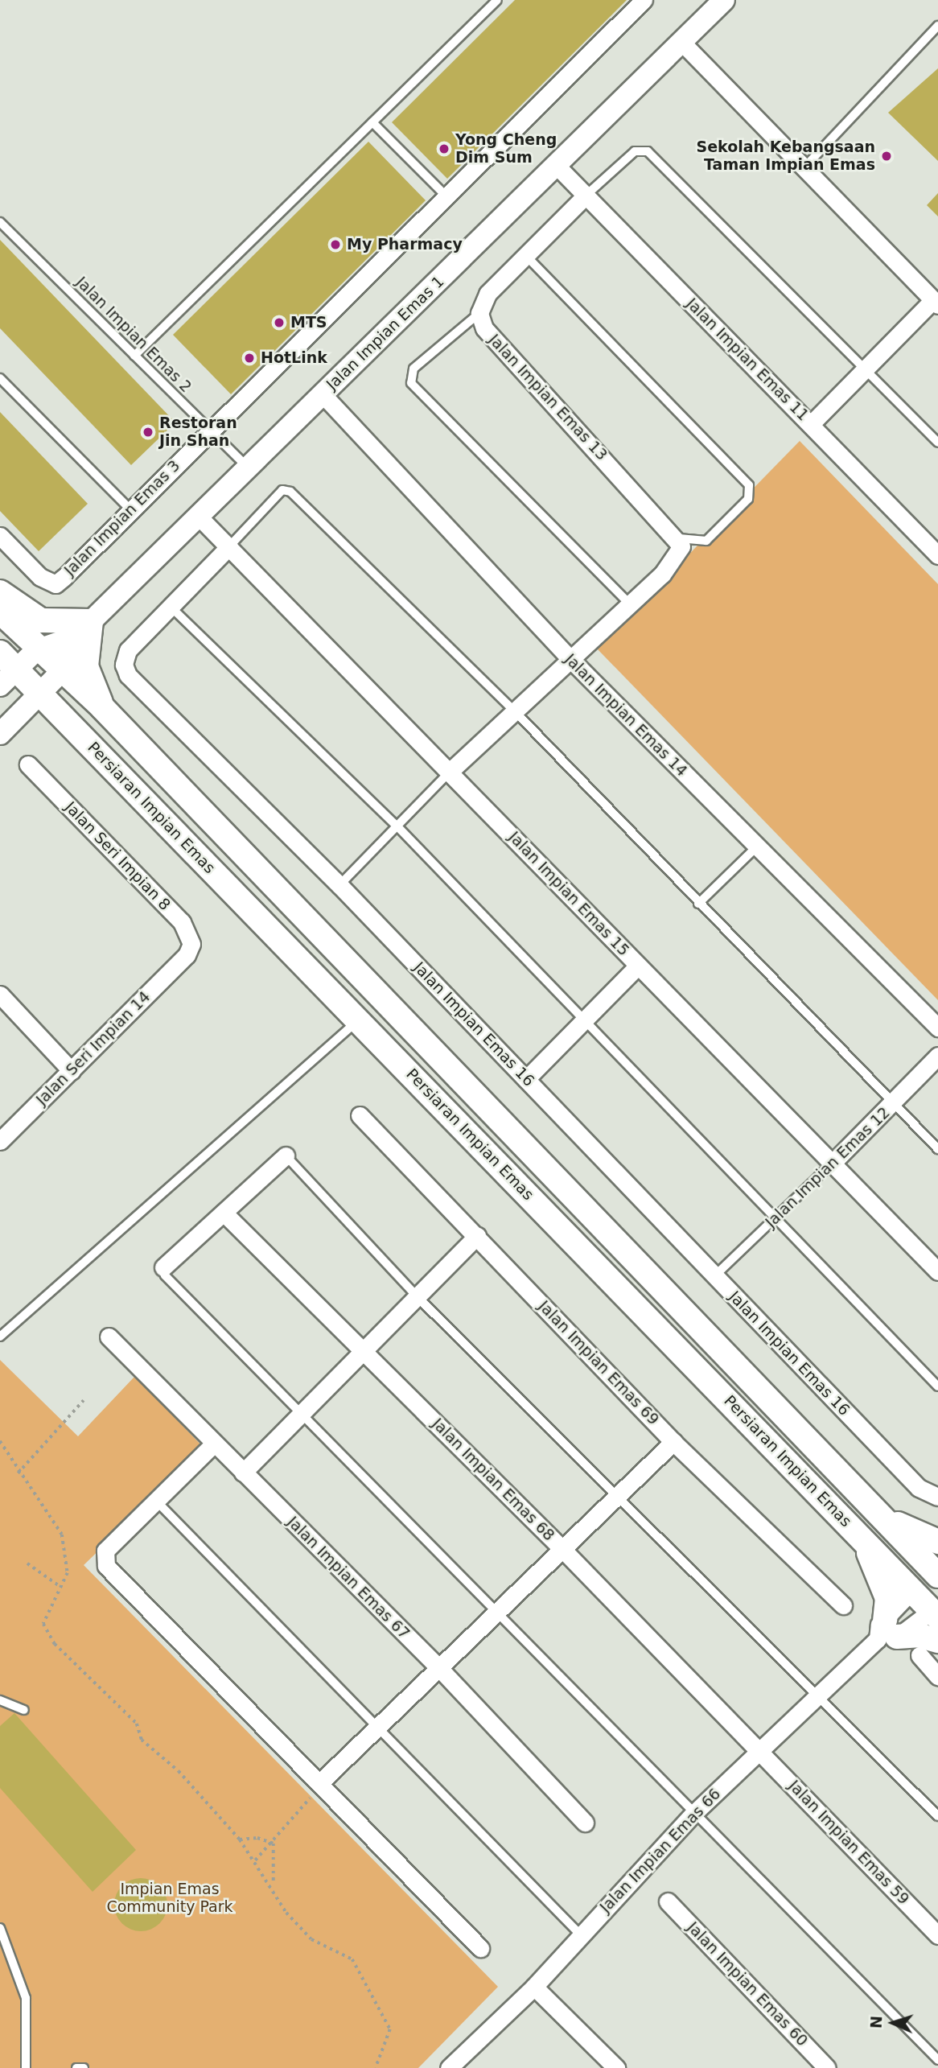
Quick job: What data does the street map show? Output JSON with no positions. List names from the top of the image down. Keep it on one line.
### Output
{"streets":{"main road":["Persiaran Impian Emas"],"street":["Jalan Impian Emas 1","Jalan Impian Emas 11","Jalan Impian Emas 13","Jalan Impian Emas 3","Jalan Impian Emas 14","Jalan Seri Impian 8","Jalan Impian Emas 15","Jalan Impian Emas 16","Jalan Seri Impian 14","Jalan Impian Emas 12","Jalan Impian Emas 69","Jalan Impian Emas 68","Jalan Impian Emas 67","Jalan Impian Emas 59","Jalan Impian Emas 66","Jalan Impian Emas 60"],"lane":["Jalan Impian Emas 2"]},"crossings":[["Jalan Impian Emas 1","Jalan Impian Emas 2"],["Jalan Impian Emas 1","Jalan Impian Emas 11"],["Jalan Impian Emas 1","Jalan Impian Emas 14"],["Jalan Impian Emas 1","Persiaran Impian Emas"],["Jalan Impian Emas 1","Jalan Impian Emas 15"],["Jalan Impian Emas 2","Jalan Impian Emas 3"],["Persiaran Impian Emas","Jalan Impian Emas 66"],["Jalan Seri Impian 8","Jalan Seri Impian 14"],["Jalan Impian Emas 15","Jalan Impian Emas 16"],["Jalan Impian Emas 15","Jalan Impian Emas 12"],["Jalan Impian Emas 16","Jalan Impian Emas 12"],["Jalan Impian Emas 68","Jalan Impian Emas 59"],["Jalan Impian Emas 68","Jalan Impian Emas 66"],["Jalan Impian Emas 59","Jalan Impian Emas 66"]],"parks":["Impian Emas Community Park"],"places":["Yong Cheng Dim Sum","Sekolah Kebangsaan Taman Impian Emas","My Pharmacy","MTS","HotLink","Restoran Jin Shan"],"north":"left"}
